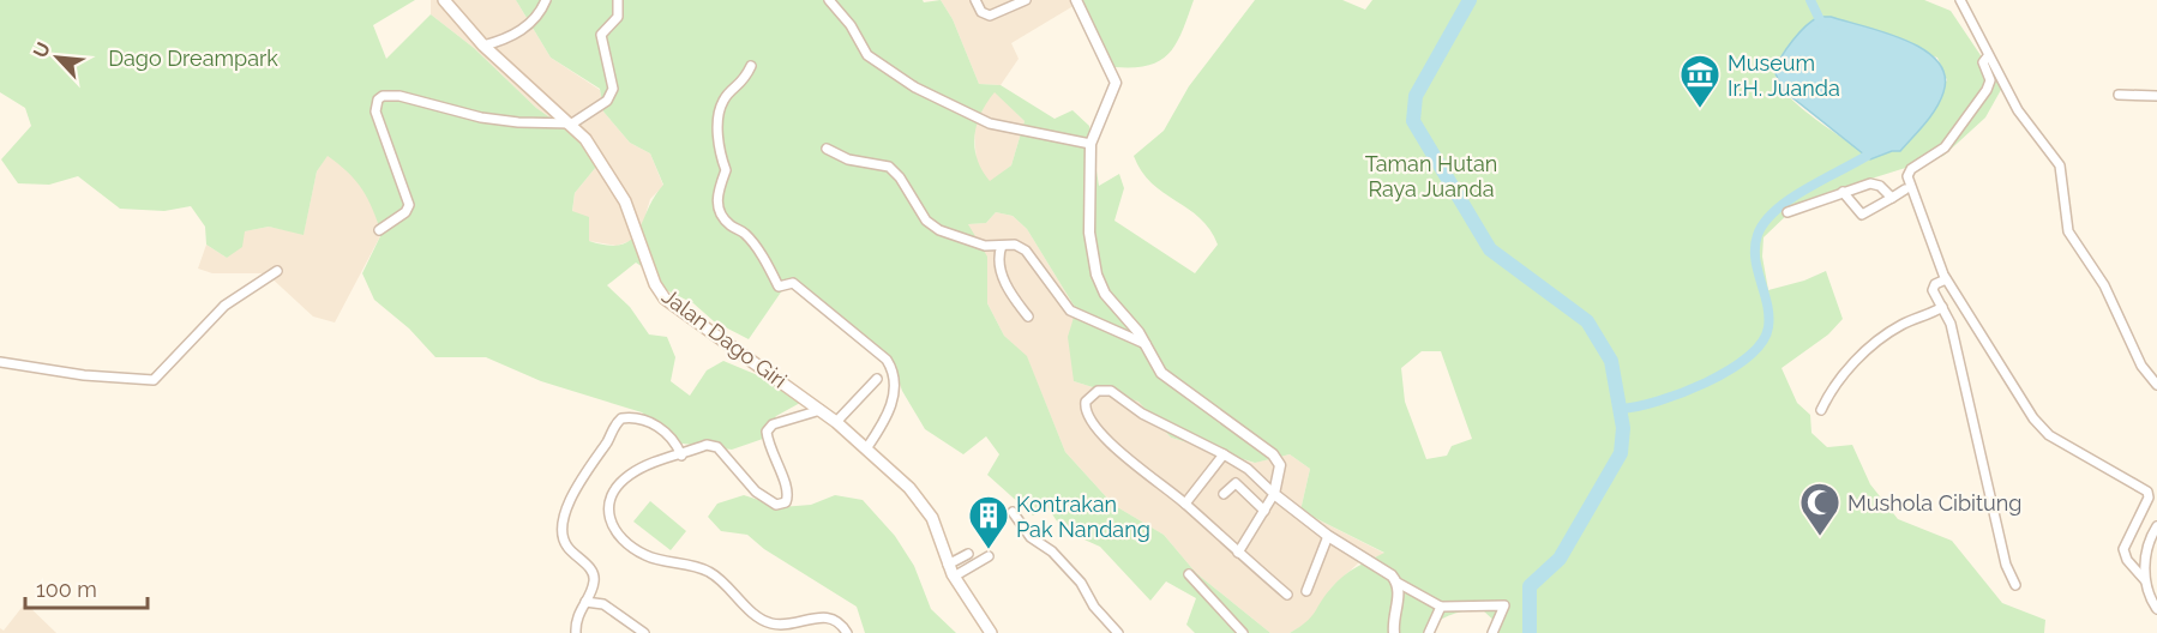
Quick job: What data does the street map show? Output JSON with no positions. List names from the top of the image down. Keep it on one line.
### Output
{"streets":{"main road":["Jalan Dago Giri"]},"parks":["Dago Dreampark","Taman Hutan Raya Juanda"],"places":{"museum":["Museum Ir.H. Juanda"],"mosque":["Mushola Cibitung"],"building":["Kontrakan Pak Nandang"]},"scale_bar":"100 m","north":"top left"}
